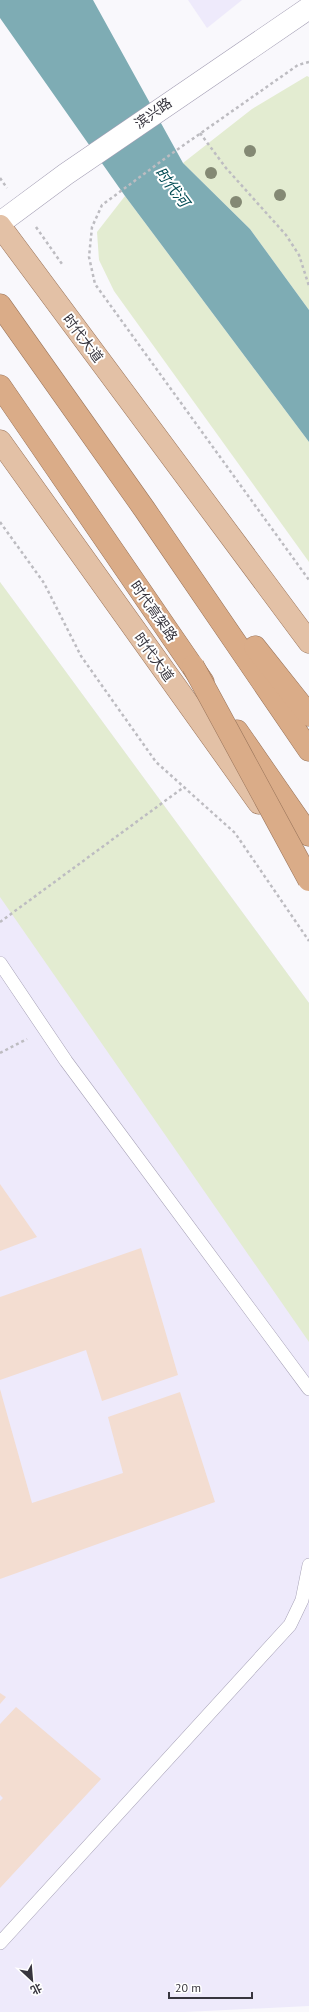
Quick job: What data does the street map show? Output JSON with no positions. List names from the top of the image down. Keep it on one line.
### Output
{"streets":{"highway":["时代高架路"],"main road":["时代大道"],"street":["滨兴路"]},"water":["时代河"],"scale_bar":"20 m","north":"bottom right"}
